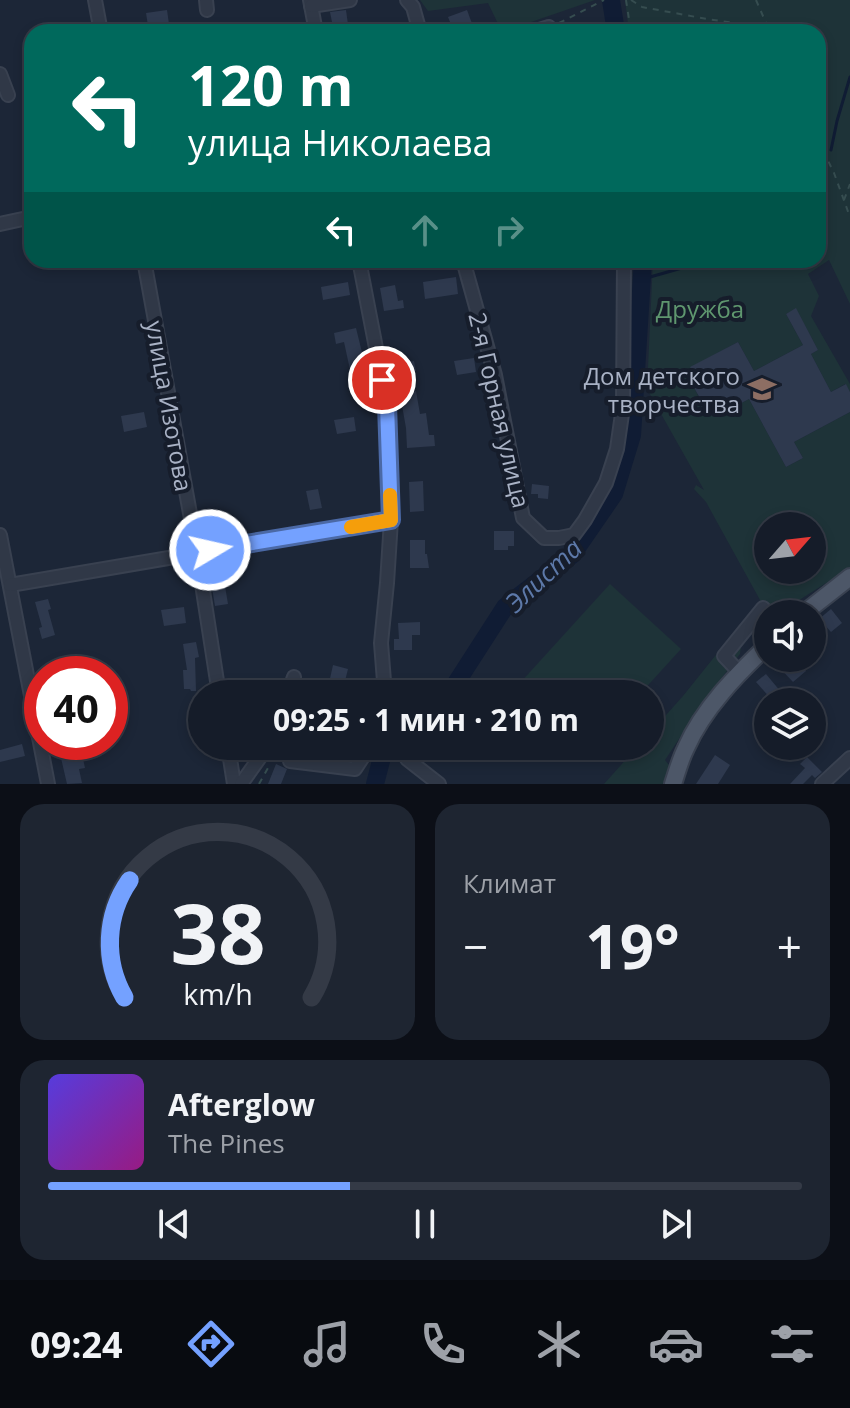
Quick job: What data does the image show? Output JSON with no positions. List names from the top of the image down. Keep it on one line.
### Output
{"streets":{"street":["улица Изотова","2-я Горная улица"]},"water":["Элиста"],"parks":["Дружба"],"places":{"school or university":["Дом детского творчества"]},"north":"top right","page":{"turn":["120 m","улица Николаева"],"limit":"40","trip":"09:25 · 1 мин · 210 m","tile":"Климат","heat":["−","19°","+"],"song":["Afterglow","The Pines"],"tabs":"09:24","gauge":["38","km/h"]}}
